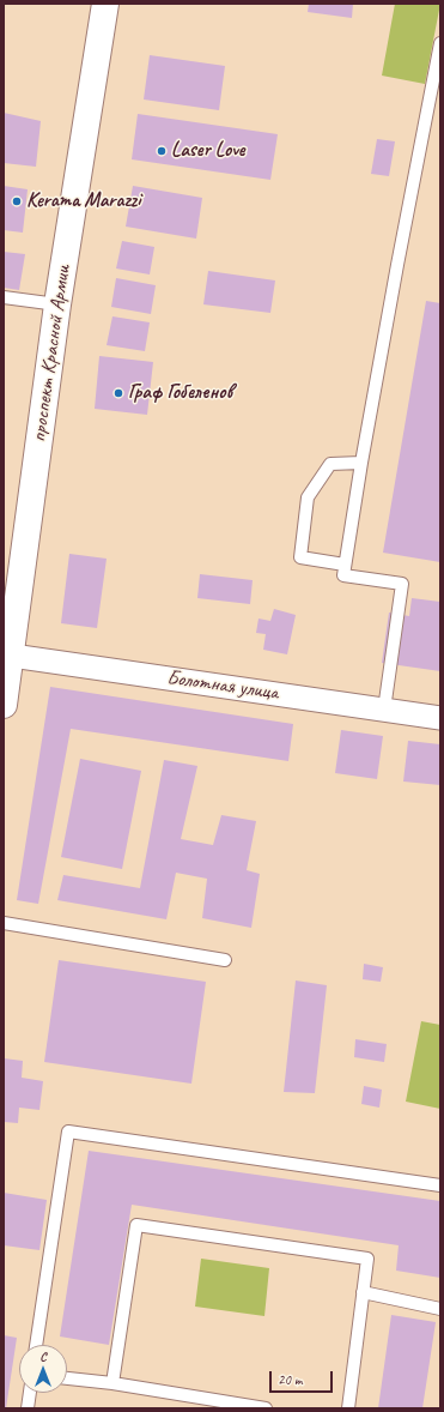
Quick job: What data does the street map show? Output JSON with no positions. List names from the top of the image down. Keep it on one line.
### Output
{"streets":{"main road":["проспект Красной Армии"],"street":["Болотная улица"]},"crossings":[["проспект Красной Армии","Болотная улица"]],"places":["Laser Love","Kerama Marazzi","Граф Гобеленов"],"scale_bar":"20 m","north":"top"}
